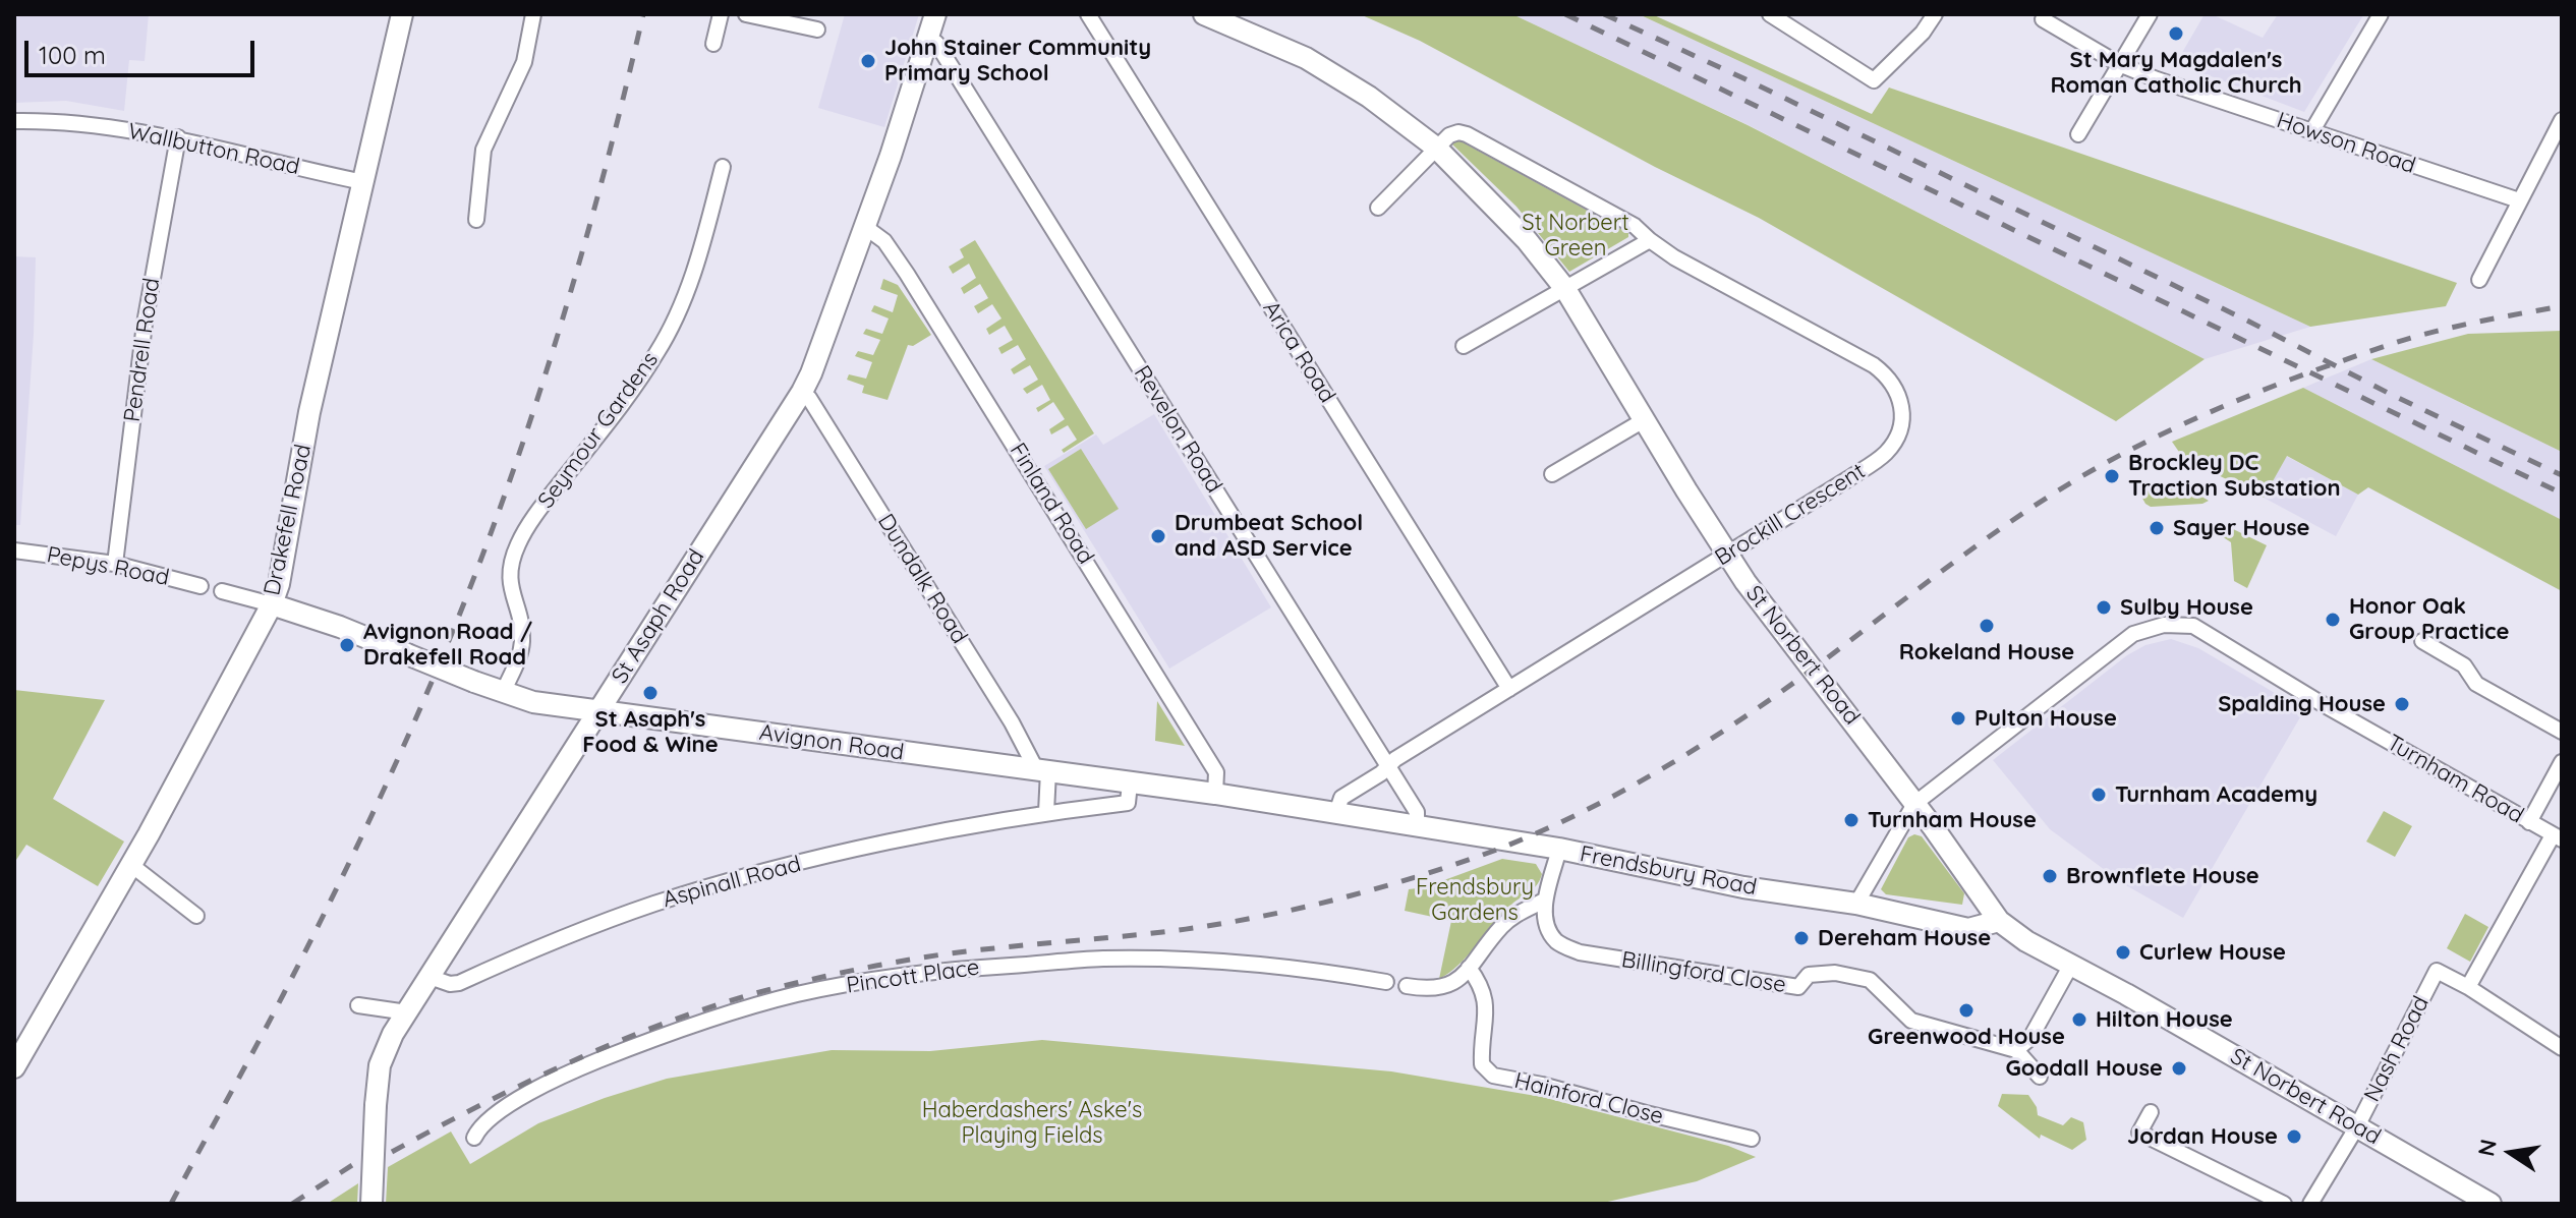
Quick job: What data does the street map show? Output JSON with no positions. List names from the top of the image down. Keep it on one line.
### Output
{"streets":{"street":["Howson Road","Wallbutton Road","Pendrell Road","Arica Road","Revelon Road","Seymour Gardens","Finland Road","Brockill Crescent","Drakefell Road","Pepys Road","Dundalk Road","St Asaph Road","St Norbert Road","Avignon Road","Turnham Road","Frendsbury Road","Aspinall Road","Billingford Close","Pincott Place","Nash Road","Hainford Close"]},"crossings":[["Wallbutton Road","Pendrell Road"],["Wallbutton Road","Drakefell Road"],["Pendrell Road","Pepys Road"],["Arica Road","Brockill Crescent"],["Revelon Road","Brockill Crescent"],["Revelon Road","St Asaph Road"],["Revelon Road","Frendsbury Road"],["Seymour Gardens","Avignon Road"],["Finland Road","St Asaph Road"],["Finland Road","Avignon Road"],["Brockill Crescent","St Norbert Road"],["Drakefell Road","Avignon Road"],["Dundalk Road","St Asaph Road"],["Dundalk Road","Avignon Road"],["St Asaph Road","Avignon Road"],["St Asaph Road","Aspinall Road"],["St Norbert Road","Turnham Road"],["St Norbert Road","Frendsbury Road"],["St Norbert Road","Nash Road"],["Avignon Road","Frendsbury Road"],["Avignon Road","Aspinall Road"],["Turnham Road","Frendsbury Road"]],"parks":["St Norbert Green","Frendsbury Gardens","Haberdashers' Aske's Playing Fields"],"places":["St Mary Magdalen's Roman Catholic Church","John Stainer Community Primary School","Brockley DC Traction Substation","Sayer House","Drumbeat School and ASD Service","Sulby House","Honor Oak Group Practice","Rokeland House","Avignon Road / Drakefell Road","St Asaph's Food & Wine","Spalding House","Pulton House","Turnham Academy","Turnham House","Brownflete House","Dereham House","Curlew House","Greenwood House","Hilton House","Goodall House","Jordan House"],"scale_bar":"100 m","north":"left"}
